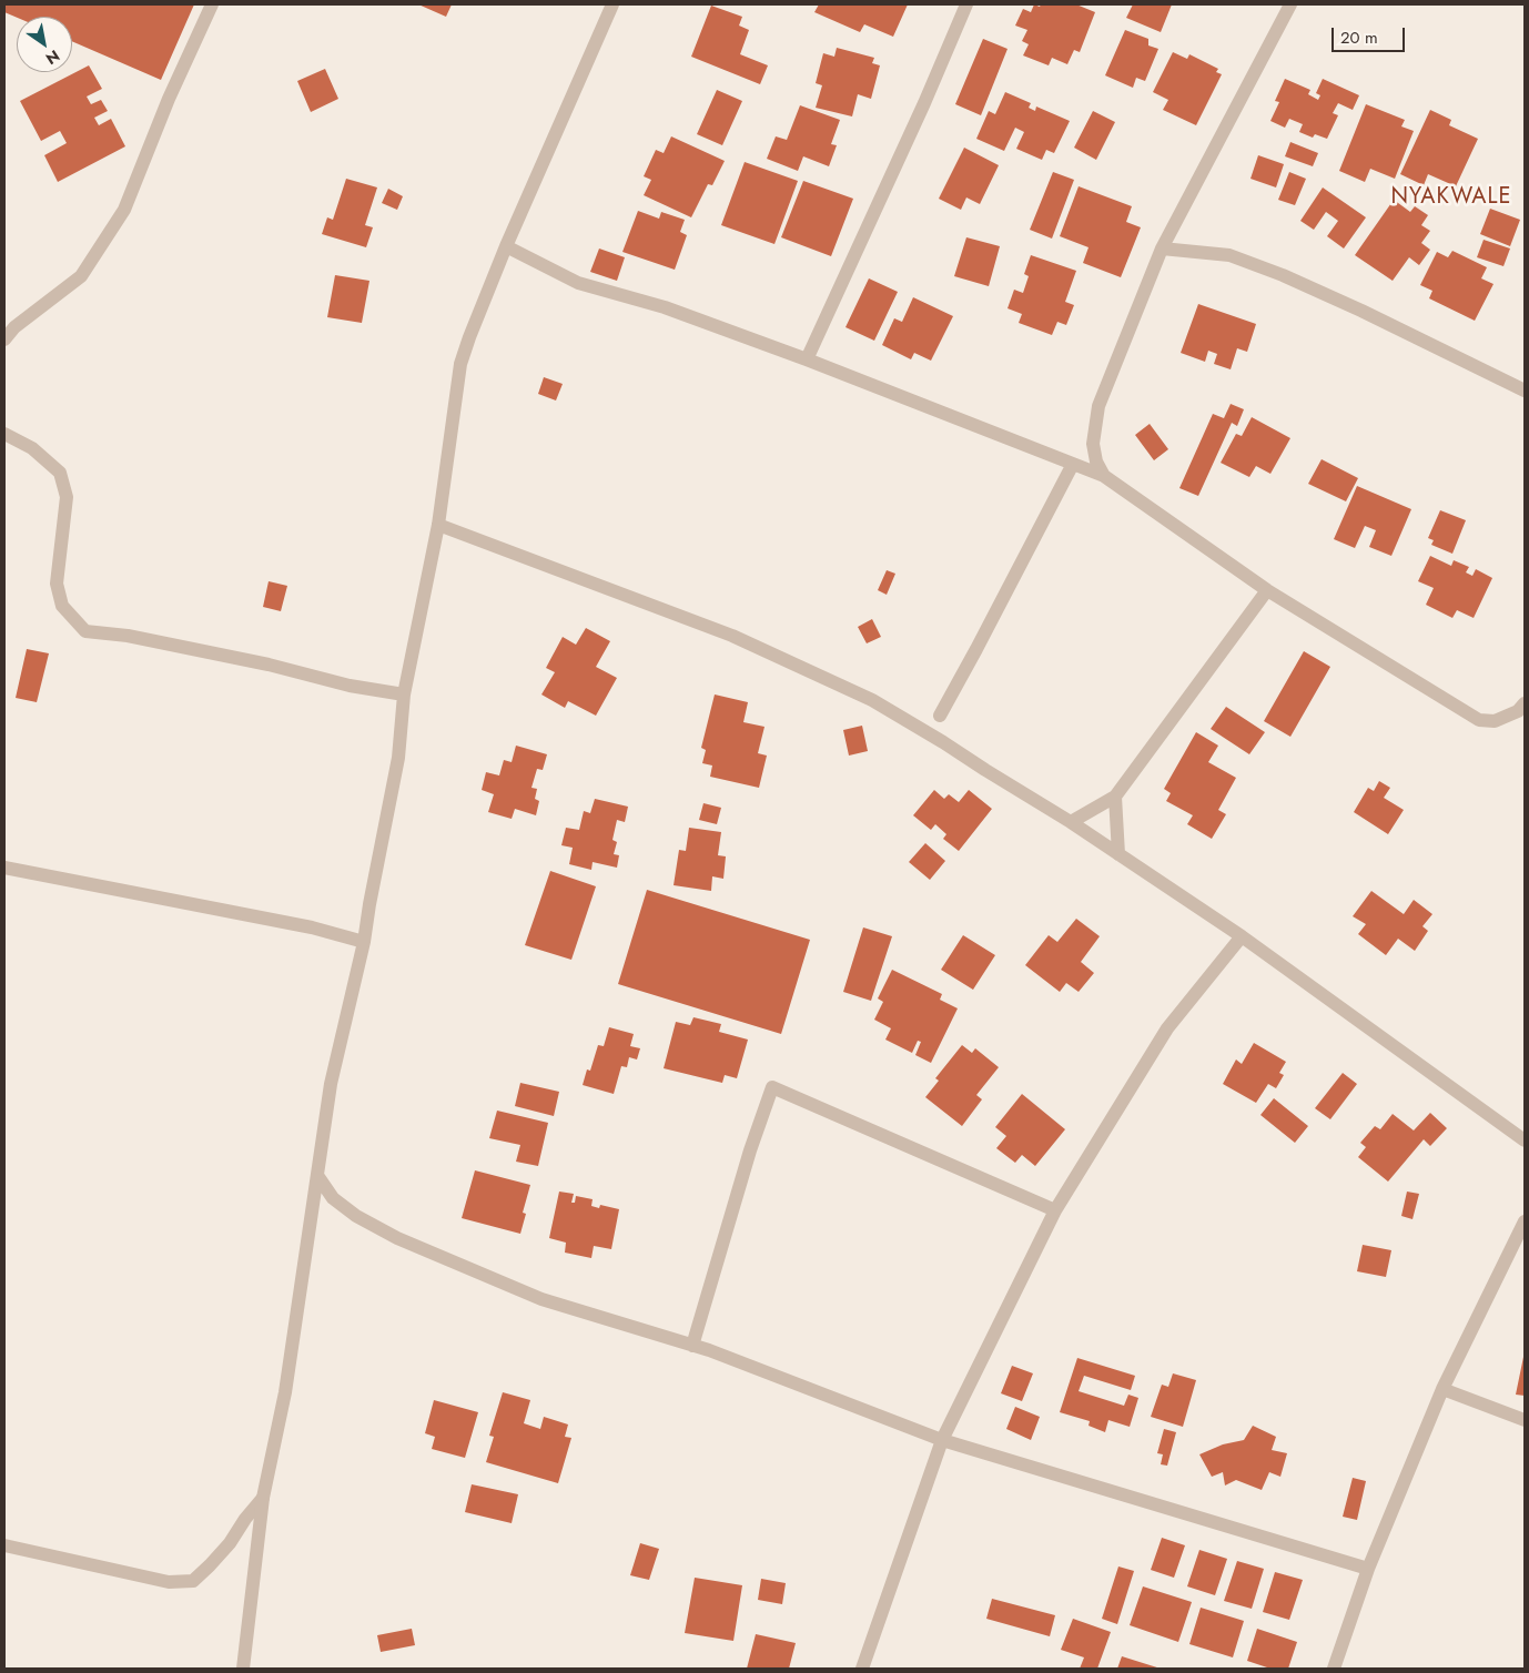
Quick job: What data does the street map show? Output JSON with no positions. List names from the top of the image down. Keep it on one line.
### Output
{"districts":["NYAKWALE"],"scale_bar":"20 m","north":"bottom right"}
